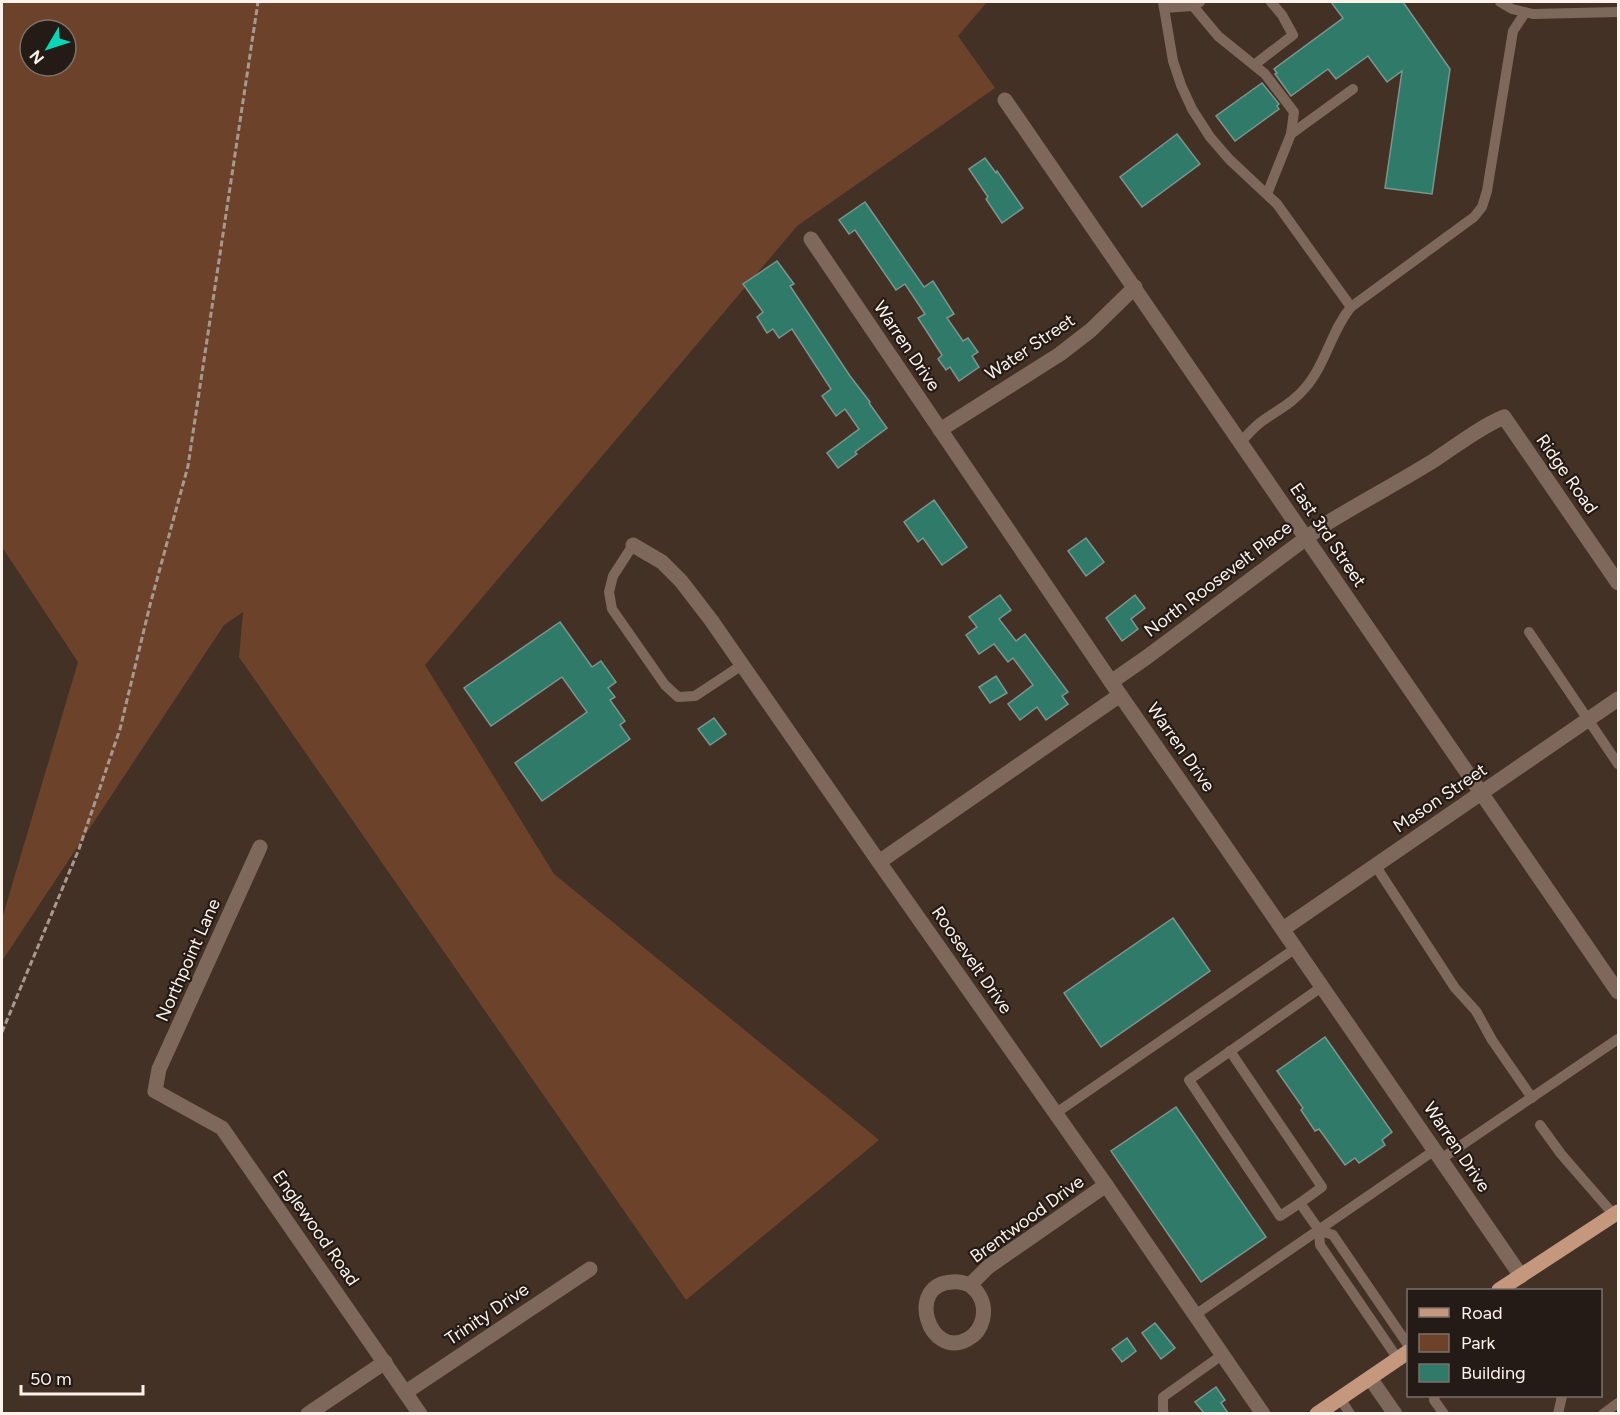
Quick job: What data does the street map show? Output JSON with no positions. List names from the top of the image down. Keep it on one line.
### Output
{"streets":{"street":["Warren Drive","Water Street","Ridge Road","East 3rd Street","North Roosevelt Place","Mason Street","Northpoint Lane","Roosevelt Drive","Brentwood Drive","Englewood Road","Trinity Drive"]},"crossings":[["Warren Drive","Water Street"],["Warren Drive","North Roosevelt Place"],["Warren Drive","Mason Street"],["Water Street","East 3rd Street"],["Ridge Road","North Roosevelt Place"],["East 3rd Street","North Roosevelt Place"],["East 3rd Street","Mason Street"],["Northpoint Lane","Englewood Road"],["Roosevelt Drive","Brentwood Drive"],["Englewood Road","Trinity Drive"]],"legend":["Road","Park","Building"],"scale_bar":"50 m","north":"bottom left"}
